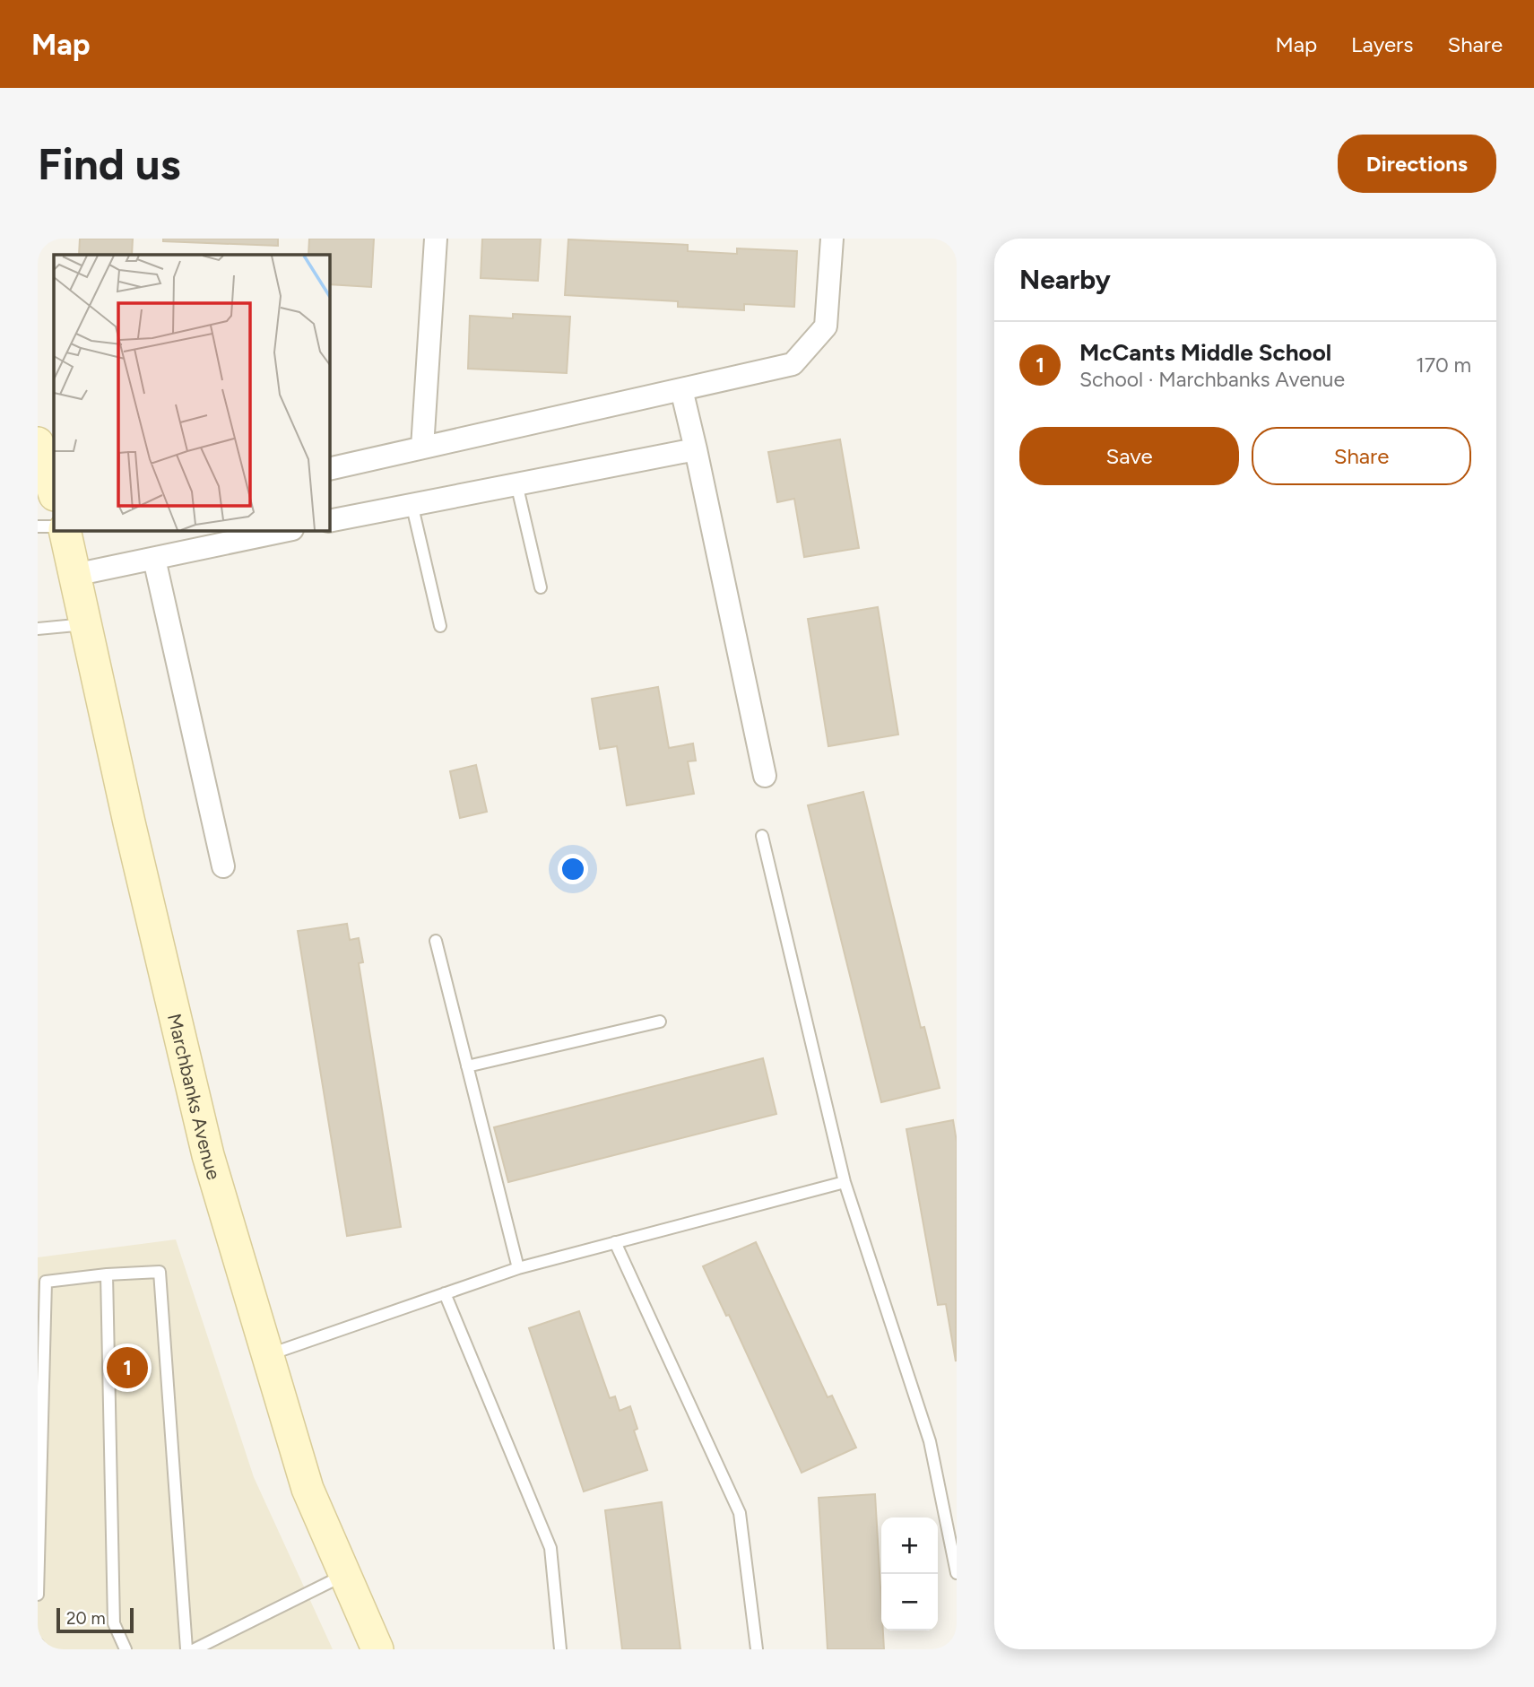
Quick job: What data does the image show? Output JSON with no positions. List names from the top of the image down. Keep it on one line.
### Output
{"streets":{"street":["Marchbanks Avenue"]},"scale_bar":"20 m","page":{"header":"Map","nav":["Map","Layers","Share"],"buttons":["Directions",["Save","Share"]],"title":"Find us","heading":"Nearby","list":[{"mark":"1","name":"McCants Middle School","note":"School · Marchbanks Avenue","value":"170 m"}],"pins":"1","map_buttons":["+","−"],"scale":"20 m"}}
